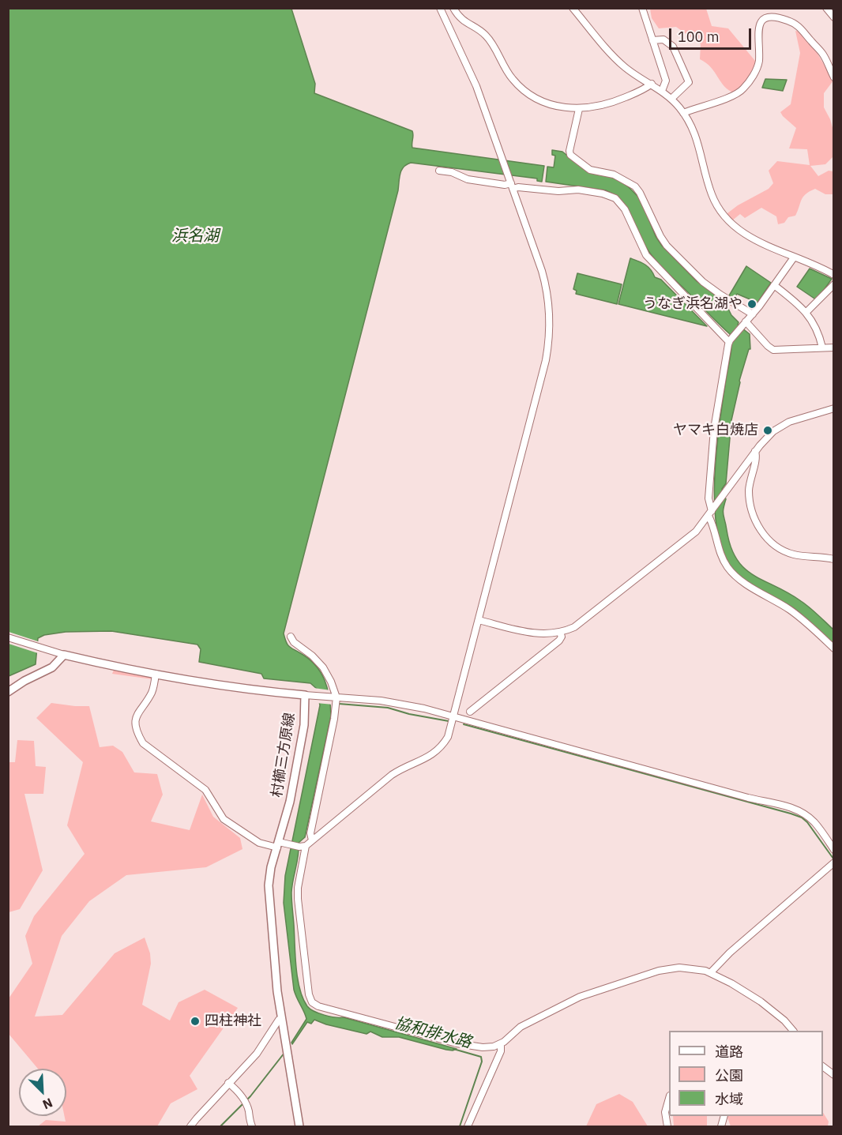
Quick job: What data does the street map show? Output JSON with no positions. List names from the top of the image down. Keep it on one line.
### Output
{"streets":{"main road":["村櫛三方原線"]},"water":["浜名湖","協和排水路"],"places":["うなぎ浜名湖や","ヤマキ白焼店","四柱神社"],"legend":["道路","公園","水域"],"scale_bar":"100 m","north":"bottom right"}
